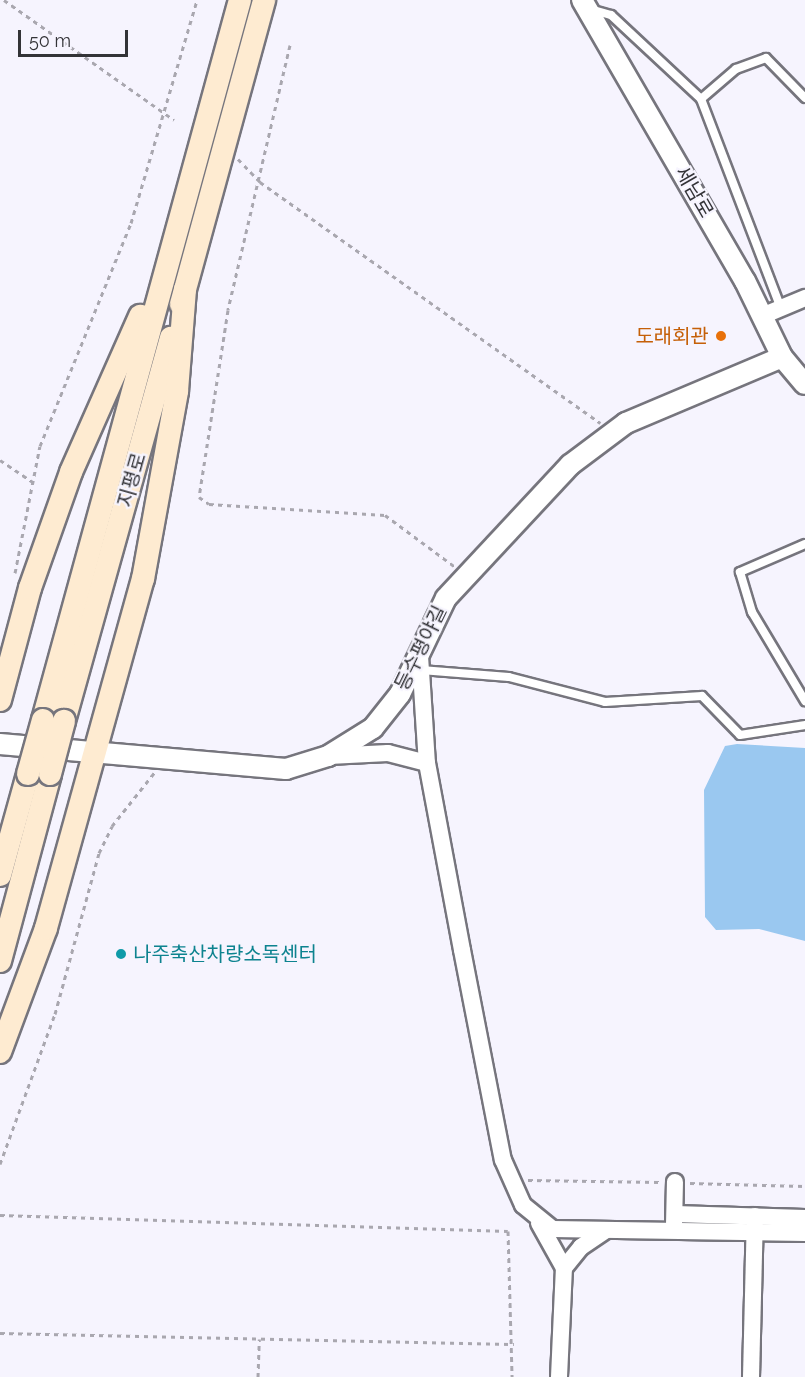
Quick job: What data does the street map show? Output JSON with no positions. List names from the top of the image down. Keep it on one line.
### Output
{"streets":{"main road":["지평로"],"street":["세남로","등수평야길"]},"crossings":[["세남로","등수평야길"]],"places":["도래회관","나주축산차량소독센터"],"scale_bar":"50 m"}
